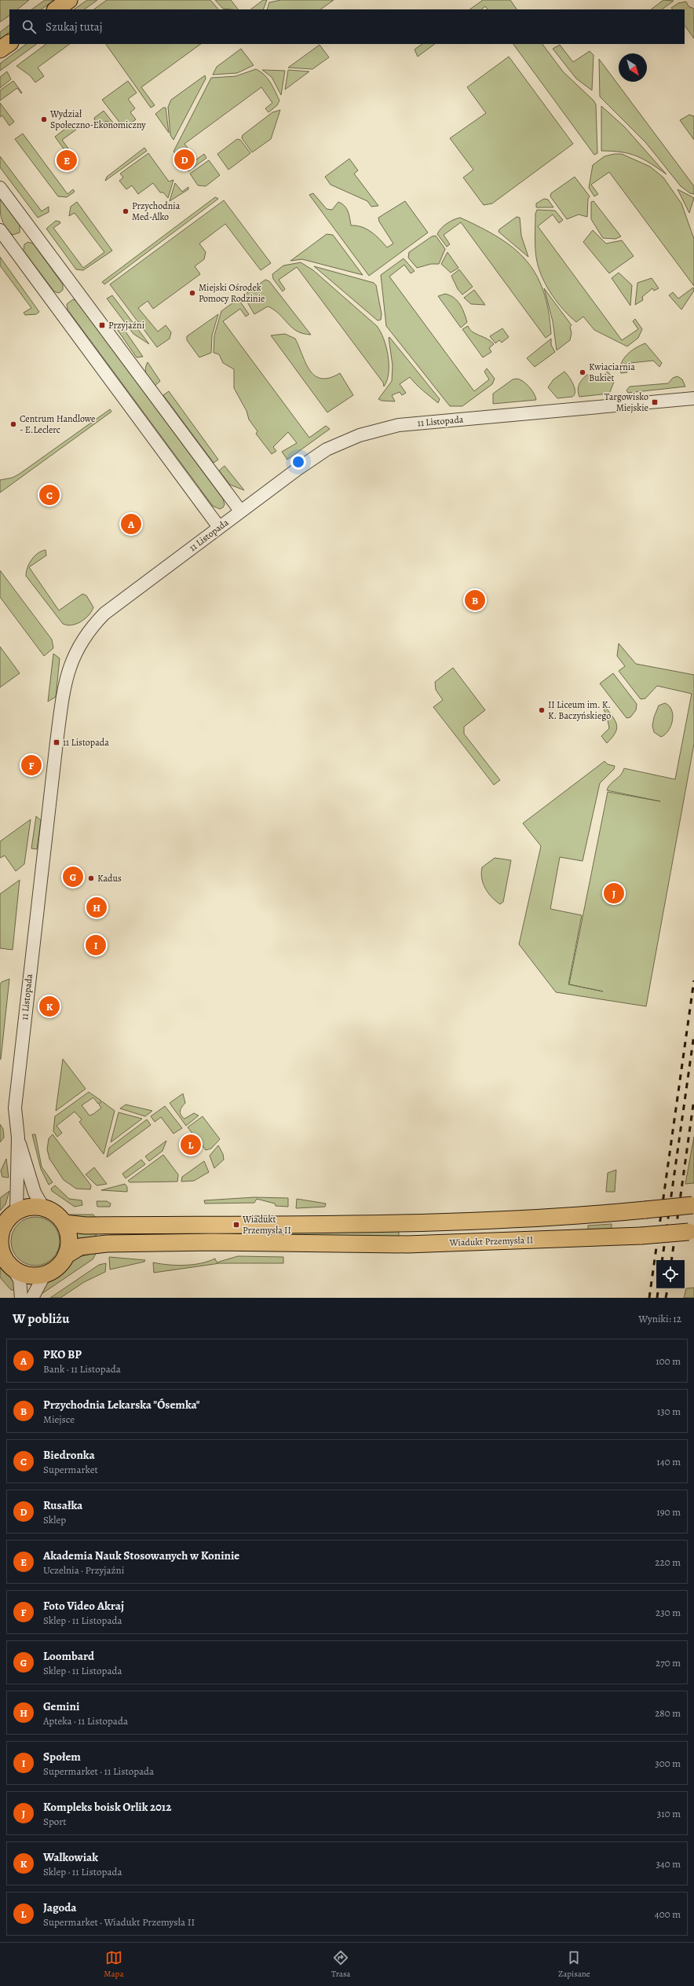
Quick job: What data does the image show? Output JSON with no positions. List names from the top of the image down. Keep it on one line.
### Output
{"streets":{"main road":["Wiadukt Przemysła II"],"street":["11 Listopada"]},"crossings":[["11 Listopada","Wiadukt Przemysła II"]],"places":{"other":["Wydział Społeczno-Ekonomiczny","Przychodnia Med-Alko","Miejski Ośrodek Pomocy Rodzinie","Kwiaciarnia Bukiet","Centrum Handlowe - E.Leclerc","II Liceum im. K. K. Baczyńskiego","Kadus"],"transit":["Przyjaźni","Targowisko Miejskie","11 Listopada","Wiadukt Przemysła II"]},"north":"bottom right","page":{"search":"Szukaj tutaj","pins":["D","E","C","A","B","F","G","J","H","I","K","L"],"heading":["W pobliżu","Wyniki: 12"],"list":[{"mark":"A","name":"PKO BP","note":"Bank · 11 Listopada","value":"100 m"},{"mark":"B","name":"Przychodnia Lekarska \"Ósemka\"","note":"Miejsce","value":"130 m"},{"mark":"C","name":"Biedronka","note":"Supermarket","value":"140 m"},{"mark":"D","name":"Rusałka","note":"Sklep","value":"190 m"},{"mark":"E","name":"Akademia Nauk Stosowanych w Koninie","note":"Uczelnia · Przyjaźni","value":"220 m"},{"mark":"F","name":"Foto Video Akraj","note":"Sklep · 11 Listopada","value":"230 m"},{"mark":"G","name":"Loombard","note":"Sklep · 11 Listopada","value":"270 m"},{"mark":"H","name":"Gemini","note":"Apteka · 11 Listopada","value":"280 m"},{"mark":"I","name":"Społem","note":"Supermarket · 11 Listopada","value":"300 m"},{"mark":"J","name":"Kompleks boisk Orlik 2012","note":"Sport","value":"310 m"},{"mark":"K","name":"Walkowiak","note":"Sklep · 11 Listopada","value":"340 m"},{"mark":"L","name":"Jagoda","note":"Supermarket · Wiadukt Przemysła II","value":"400 m"}],"nav":["Mapa","Trasa","Zapisane"]}}
